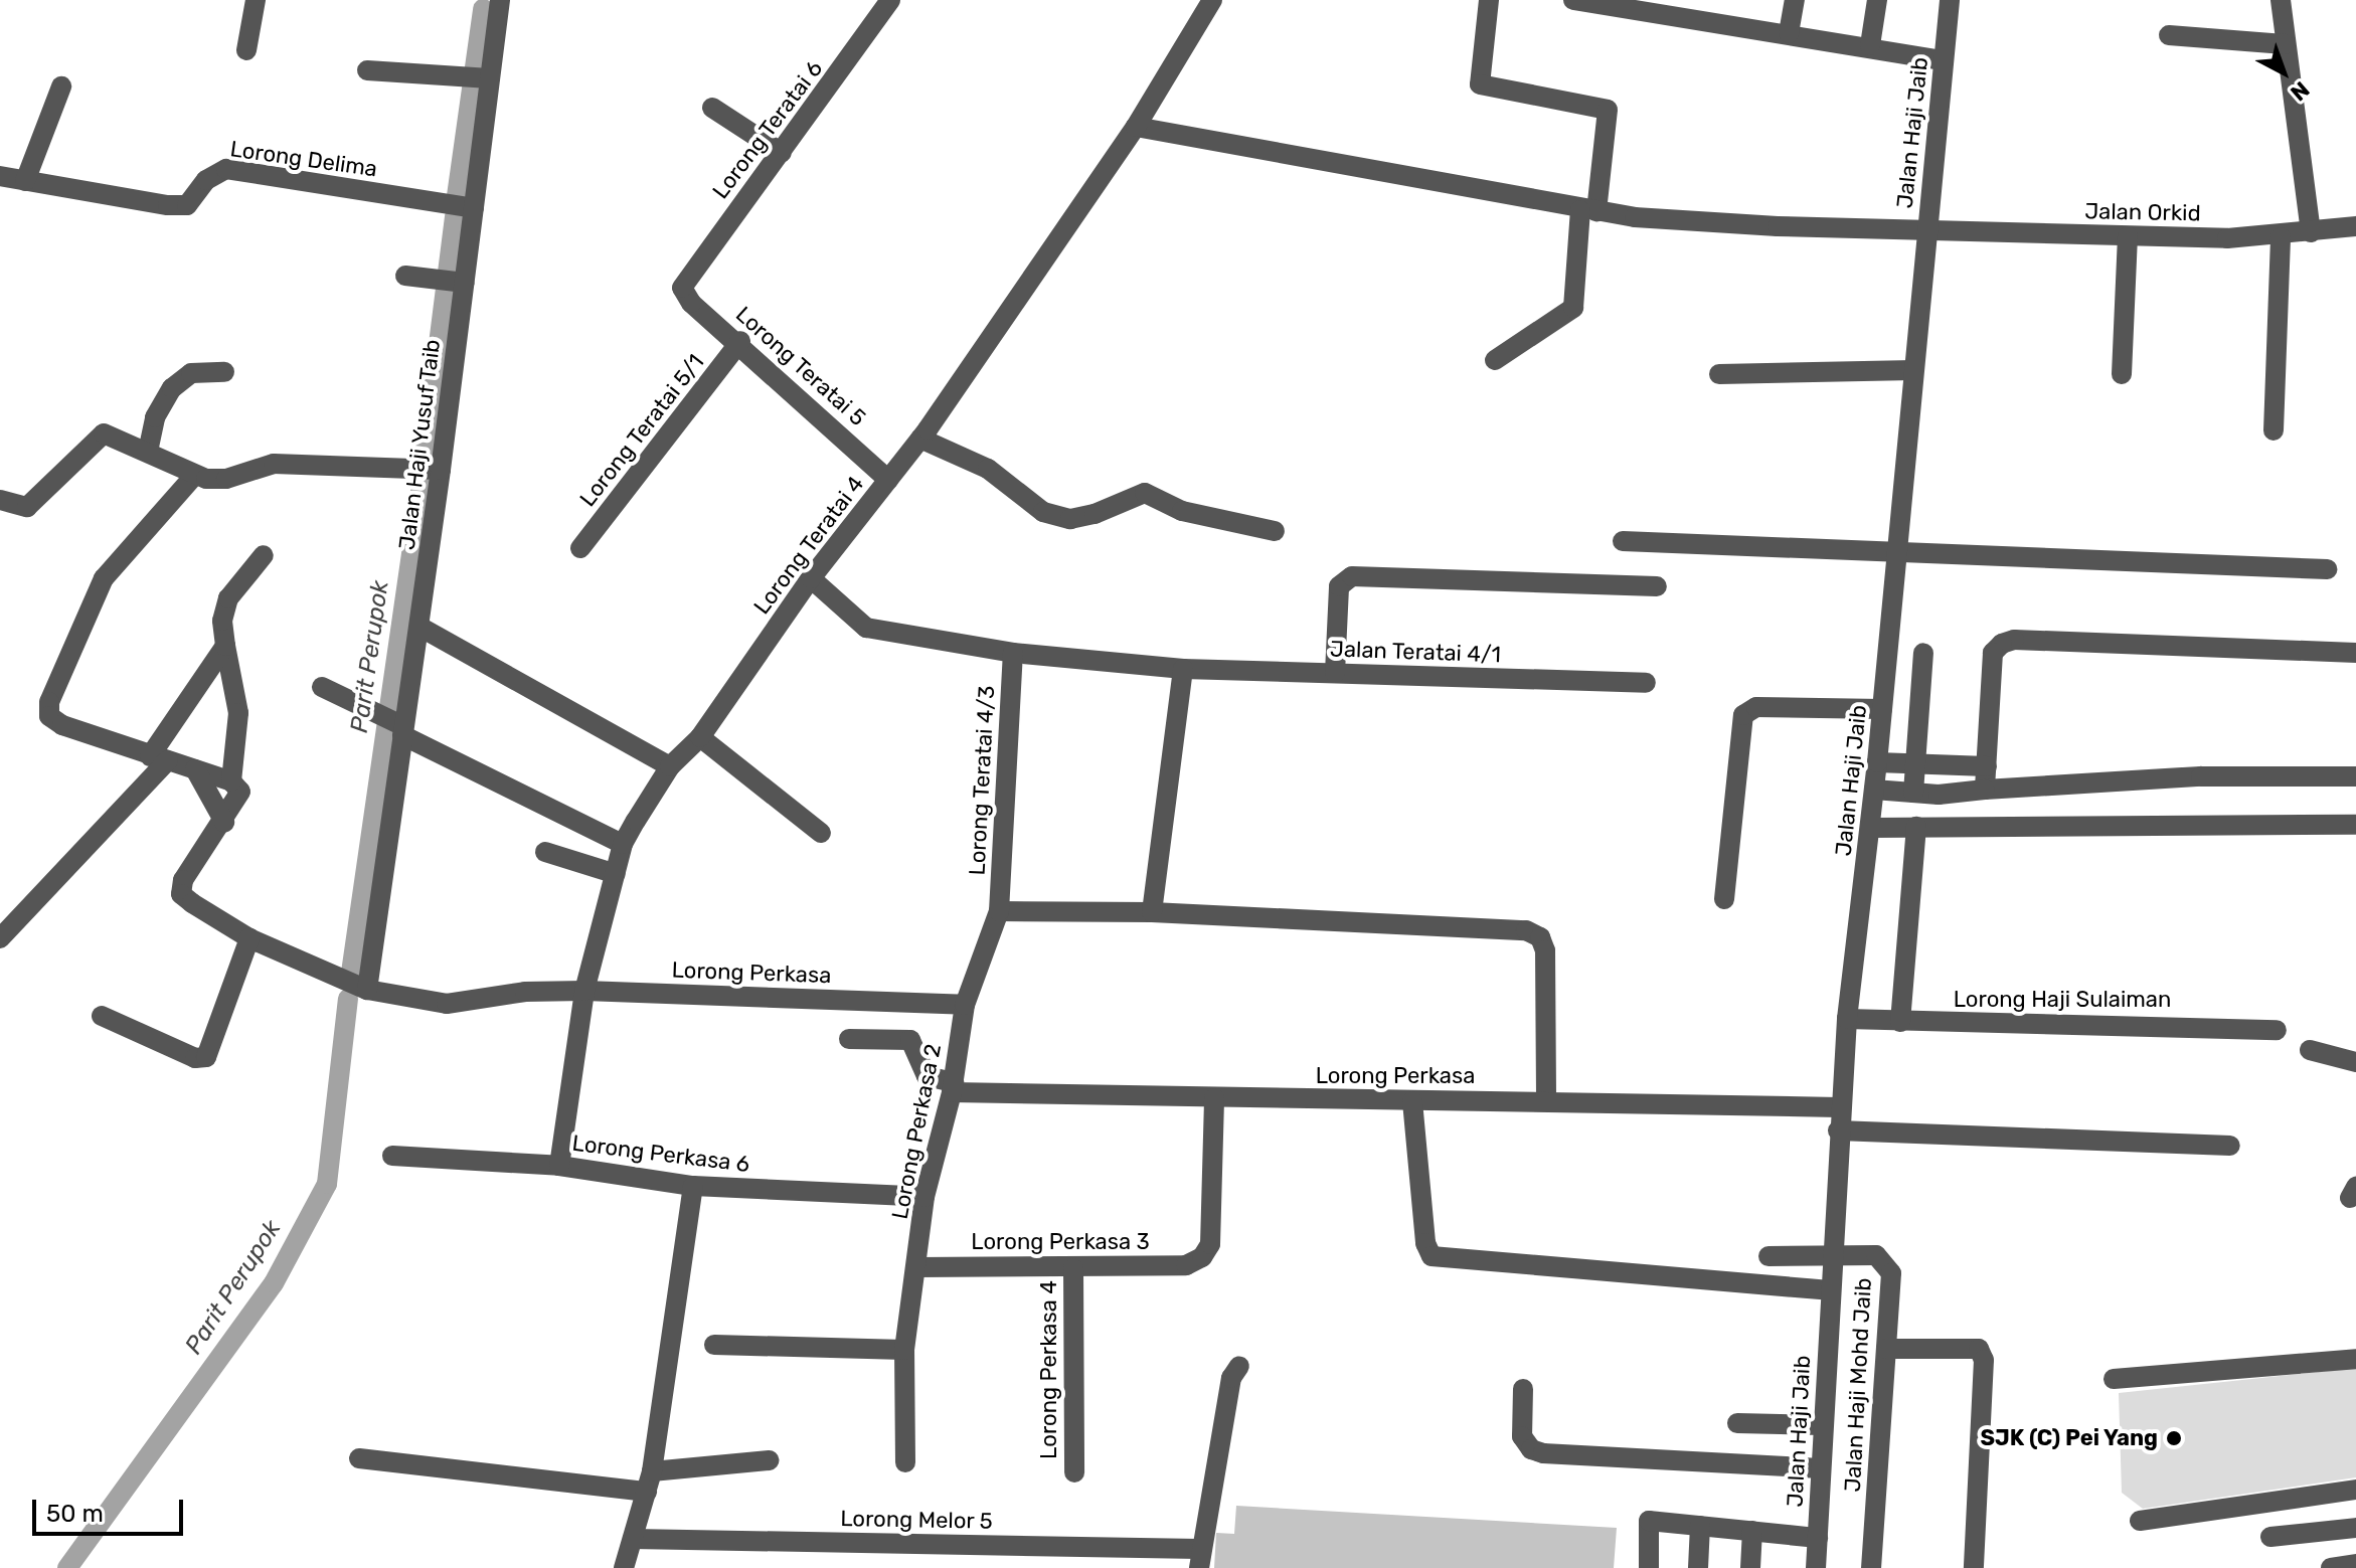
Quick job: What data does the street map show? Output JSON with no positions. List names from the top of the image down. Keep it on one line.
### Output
{"streets":{"street":["Lorong Teratai 6","Jalan Haji Jaib","Lorong Delima","Jalan Orkid","Lorong Teratai 5","Lorong Teratai 5/1","Jalan Haji Yusuf Taib","Lorong Teratai 4","Jalan Teratai 4/1","Lorong Teratai 4/3","Lorong Perkasa","Lorong Haji Sulaiman","Lorong Perkasa 2","Lorong Perkasa 6","Lorong Perkasa 3","Lorong Perkasa 4","Jalan Haji Mohd Jaib","Lorong Melor 5"]},"crossings":[["Lorong Teratai 6","Lorong Teratai 5"],["Jalan Haji Jaib","Jalan Orkid"],["Jalan Haji Jaib","Lorong Perkasa"],["Jalan Haji Jaib","Lorong Haji Sulaiman"],["Jalan Haji Jaib","Jalan Haji Mohd Jaib"],["Lorong Delima","Jalan Haji Yusuf Taib"],["Jalan Orkid","Lorong Teratai 4"],["Lorong Teratai 5","Lorong Teratai 5/1"],["Lorong Teratai 5","Lorong Teratai 4"],["Jalan Haji Yusuf Taib","Lorong Perkasa"],["Lorong Teratai 4","Jalan Teratai 4/1"],["Lorong Teratai 4","Lorong Perkasa"],["Lorong Teratai 4","Lorong Perkasa 6"],["Jalan Teratai 4/1","Lorong Teratai 4/3"],["Lorong Teratai 4/3","Lorong Perkasa 2"],["Lorong Perkasa","Lorong Perkasa 2"],["Lorong Perkasa","Lorong Perkasa 3"],["Lorong Perkasa 2","Lorong Perkasa 6"],["Lorong Perkasa 2","Lorong Perkasa 3"],["Lorong Perkasa 3","Lorong Perkasa 4"]],"water":["Parit Perupok"],"places":["SJK (C) Pei Yang"],"scale_bar":"50 m","north":"bottom right"}
